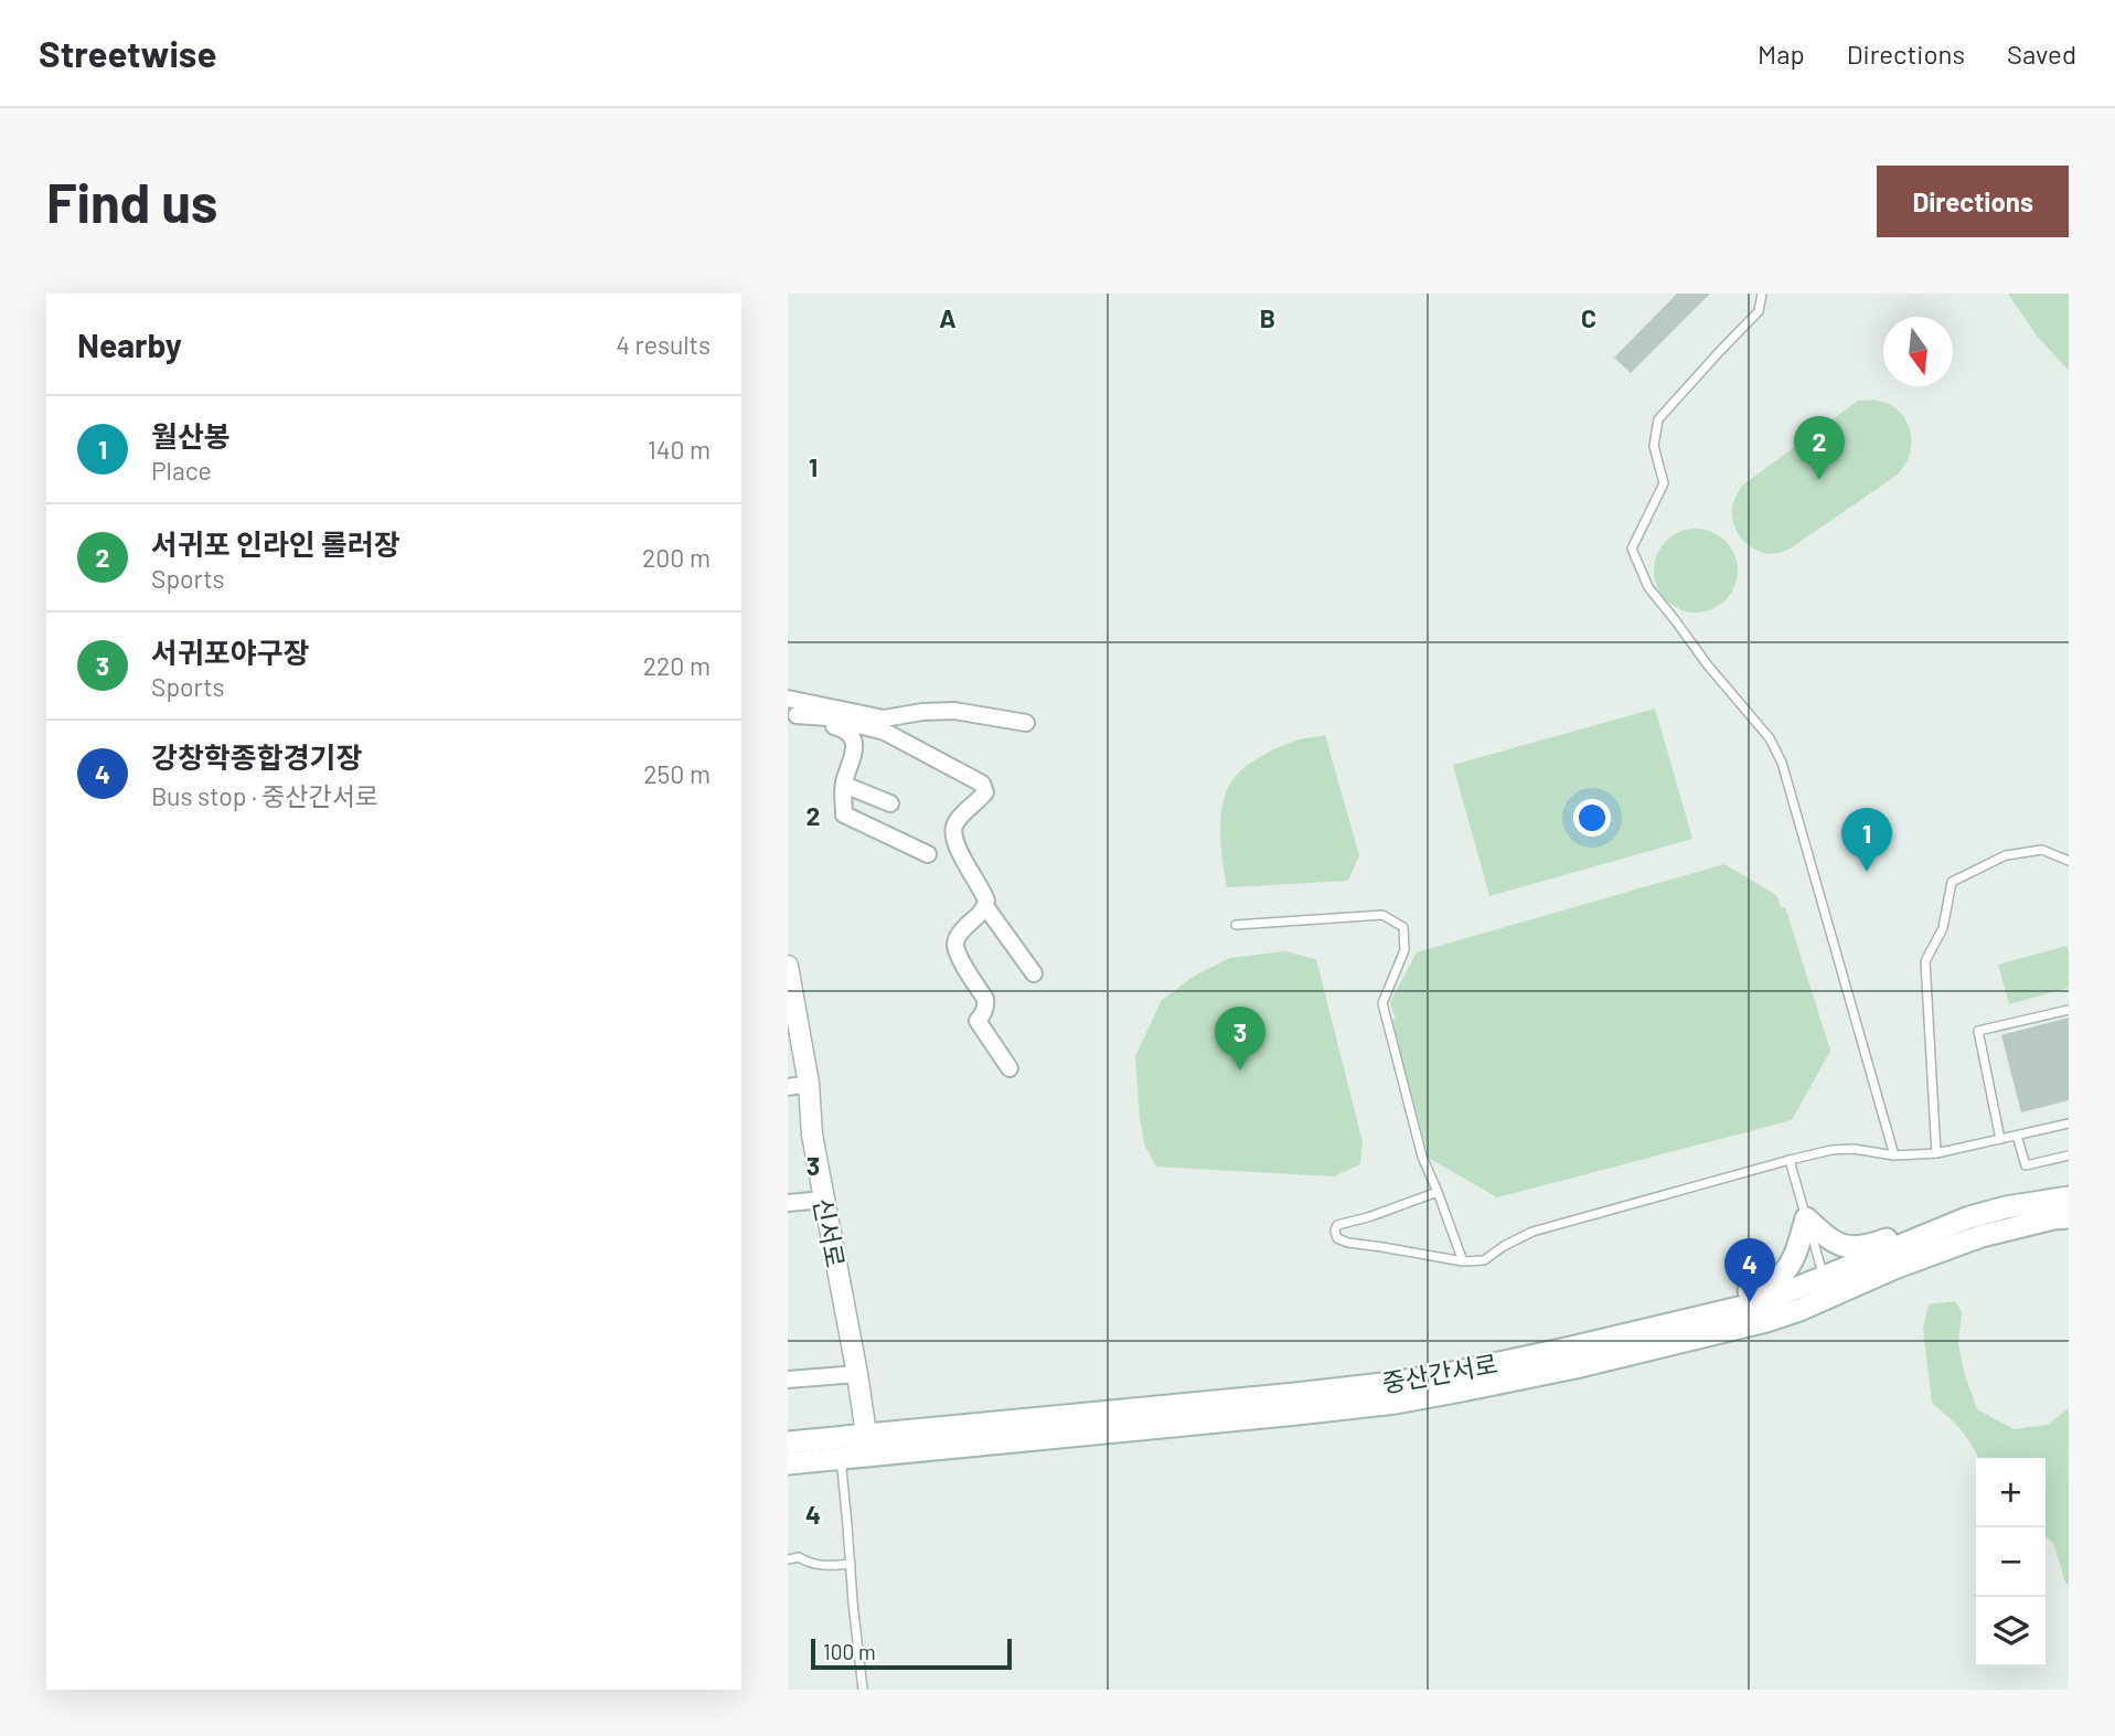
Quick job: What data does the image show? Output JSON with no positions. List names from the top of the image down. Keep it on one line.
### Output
{"streets":{"main road":["중산간서로"],"street":["신서로"]},"crossings":[["신서로","중산간서로"]],"scale_bar":"100 m","north":"bottom","page":{"header":"Streetwise","nav":["Map","Directions","Saved"],"buttons":"Directions","title":"Find us","heading":["Nearby","4 results"],"list":[{"mark":"1","name":"월산봉","note":"Place","value":"140 m"},{"mark":"2","name":"서귀포 인라인 롤러장","note":"Sports","value":"200 m"},{"mark":"3","name":"서귀포야구장","note":"Sports","value":"220 m"},{"mark":"4","name":"강창학종합경기장","note":"Bus stop · 중산간서로","value":"250 m"}],"pins":["2","1","3","4"],"map_buttons":["+","−"],"scale":"100 m"},"grid":{"columns":["A","B","C"],"rows":["1","2","3","4"]}}
